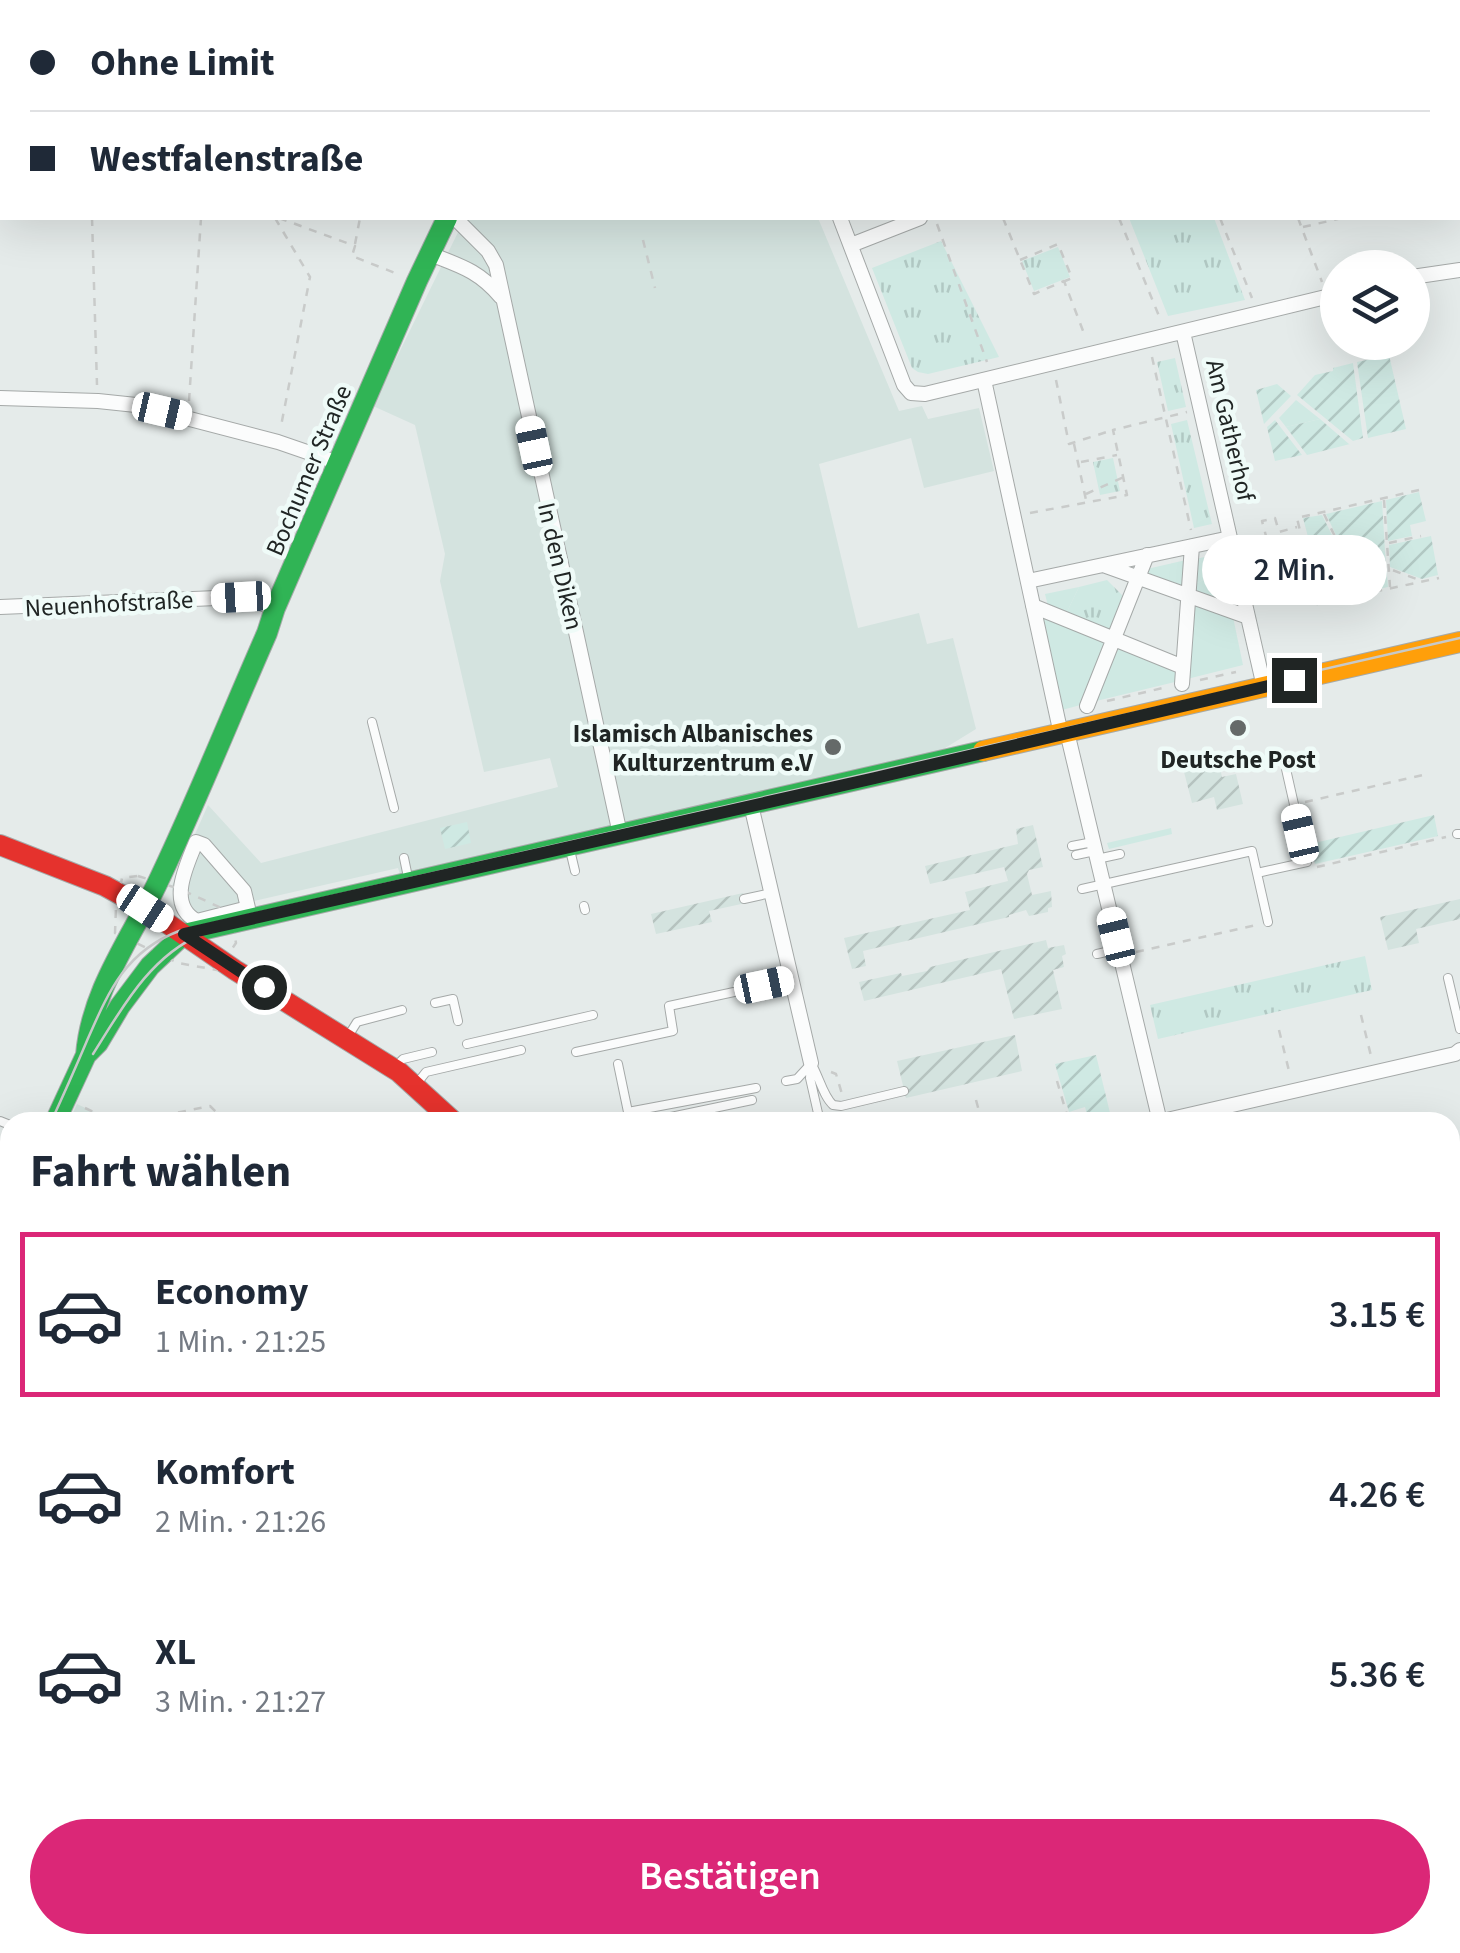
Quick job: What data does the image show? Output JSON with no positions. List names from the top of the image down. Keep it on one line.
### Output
{"streets":{"street":["Am Gatherhof","Bochumer Straße","In den Diken","Neuenhofstraße"]},"crossings":[["Bochumer Straße","Neuenhofstraße"]],"places":["Deutsche Post","Islamisch Albanisches Kulturzentrum e.V"],"page":{"banner":["Ohne Limit","Westfalenstraße"],"bubble":"2 Min.","heading":"Fahrt wählen","list":[{"name":"Economy","note":"1 Min. · 21:25","value":"3.15 €"},{"name":"Komfort","note":"2 Min. · 21:26","value":"4.26 €"},{"name":"XL","note":"3 Min. · 21:27","value":"5.36 €"}],"buttons":"Bestätigen"}}
